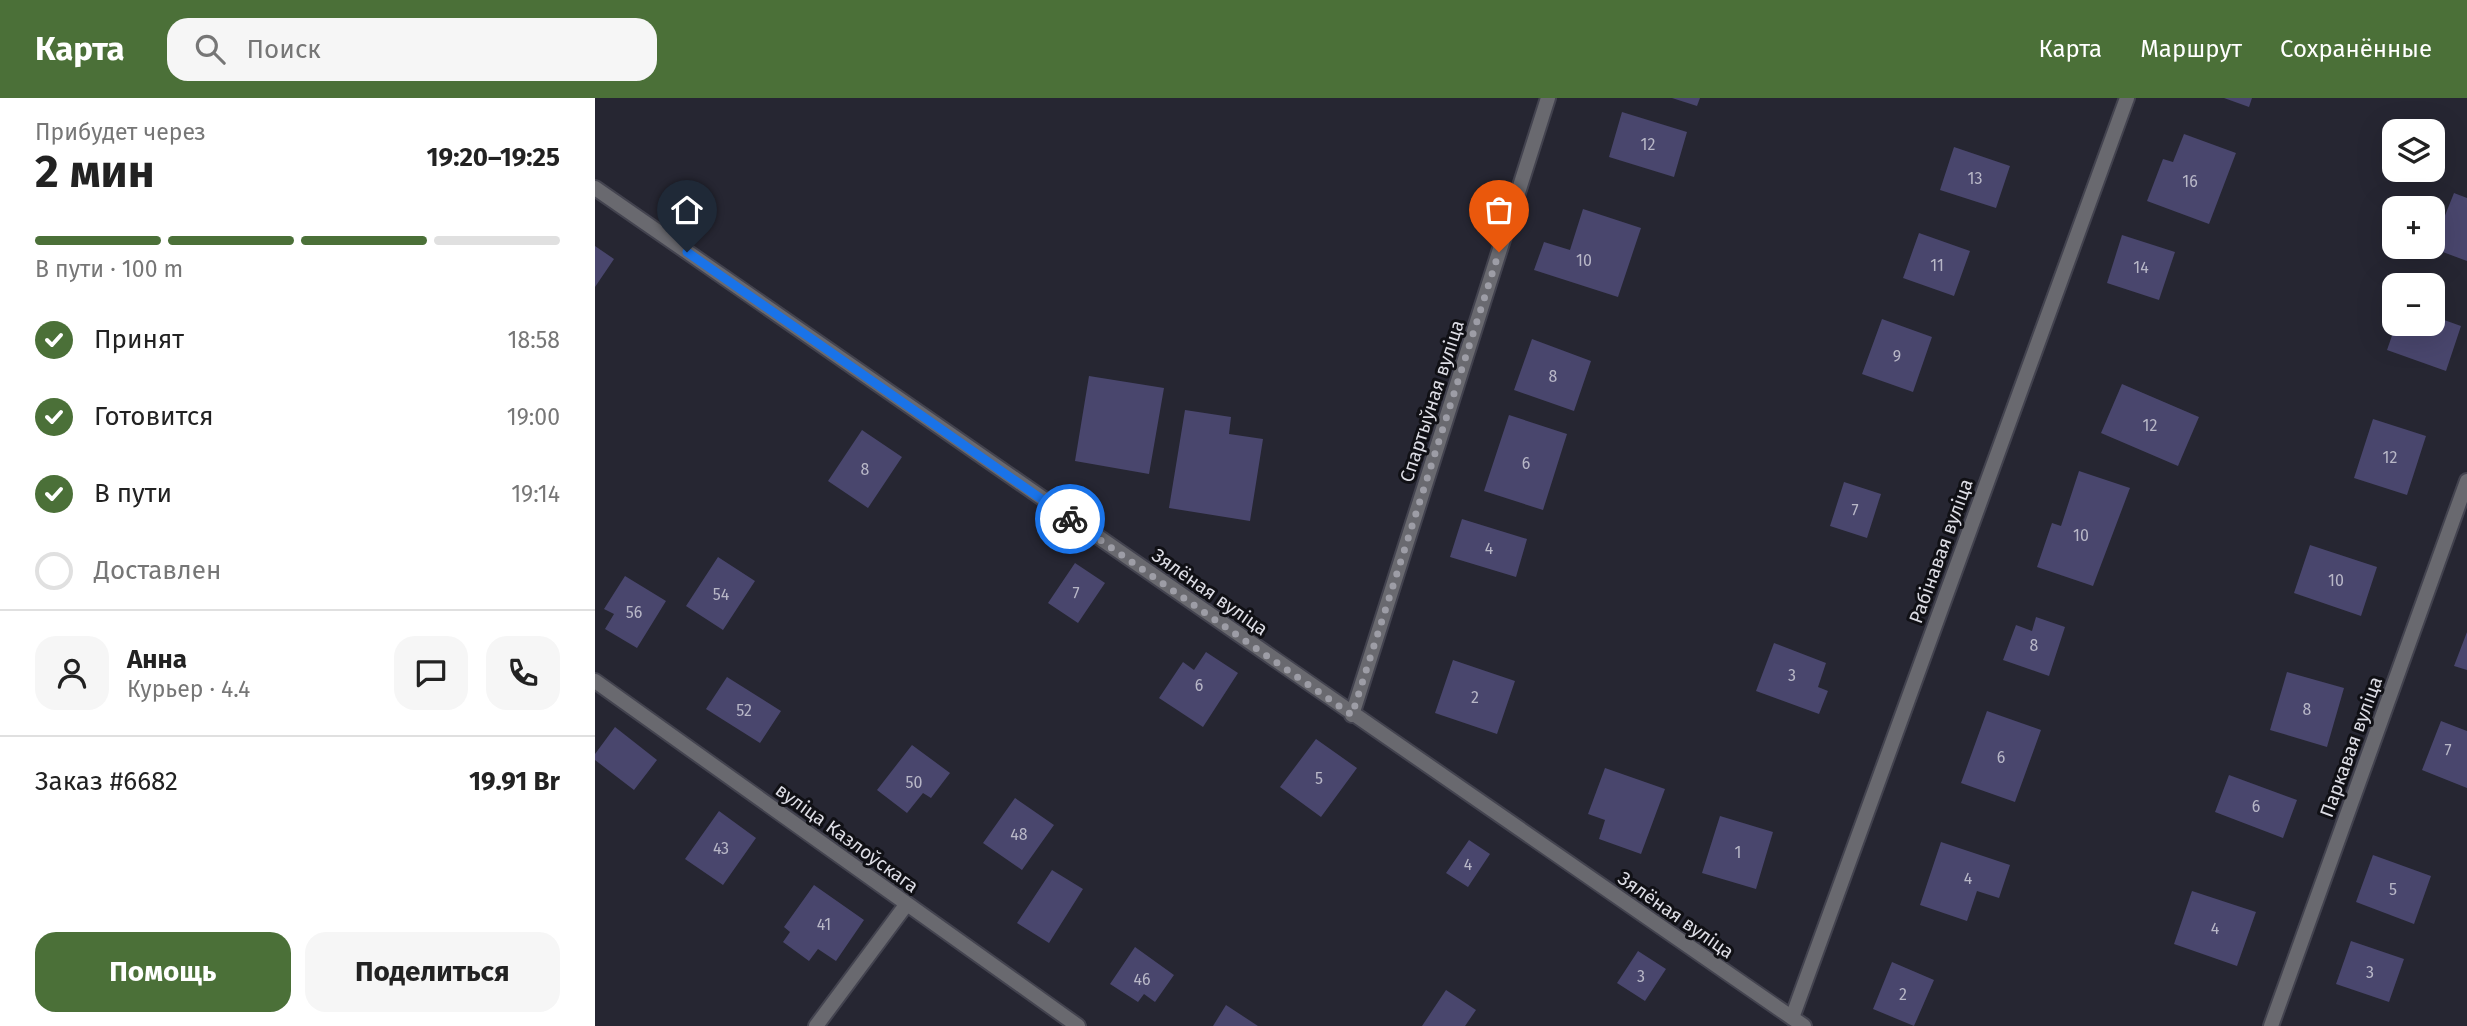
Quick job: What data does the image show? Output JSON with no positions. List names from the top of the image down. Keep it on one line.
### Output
{"streets":{"street":["Спартыўная вуліца","Рабінавая вуліца","Зялёная вуліца","Паркавая вуліца","вуліца Казлоўскага"]},"crossings":[["Спартыўная вуліца","Зялёная вуліца"],["Рабінавая вуліца","Зялёная вуліца"]],"house_numbers":["12","13","16","10","11","14","9","8","12","12","6","8","7","10","4","10","7","54","56","8","3","6","2","8","52","7","6","5","50","6","48","43","1","4","4","5","41","4","3","3","46","2"],"page":{"header":"Карта","search":"Поиск","nav":["Карта","Маршрут","Сохранённые"],"heading":["2 мин","Прибудет через","19:20–19:25"],"panel":["Анна","Курьер · 4.4","Заказ #6682","19.91 Br"],"map_buttons":["+","−"],"bar":"В пути · 100 m","list":[["Принят","18:58"],["Готовится","19:00"],["В пути","19:14"],"Доставлен"],"buttons":["Помощь","Поделиться"]}}
